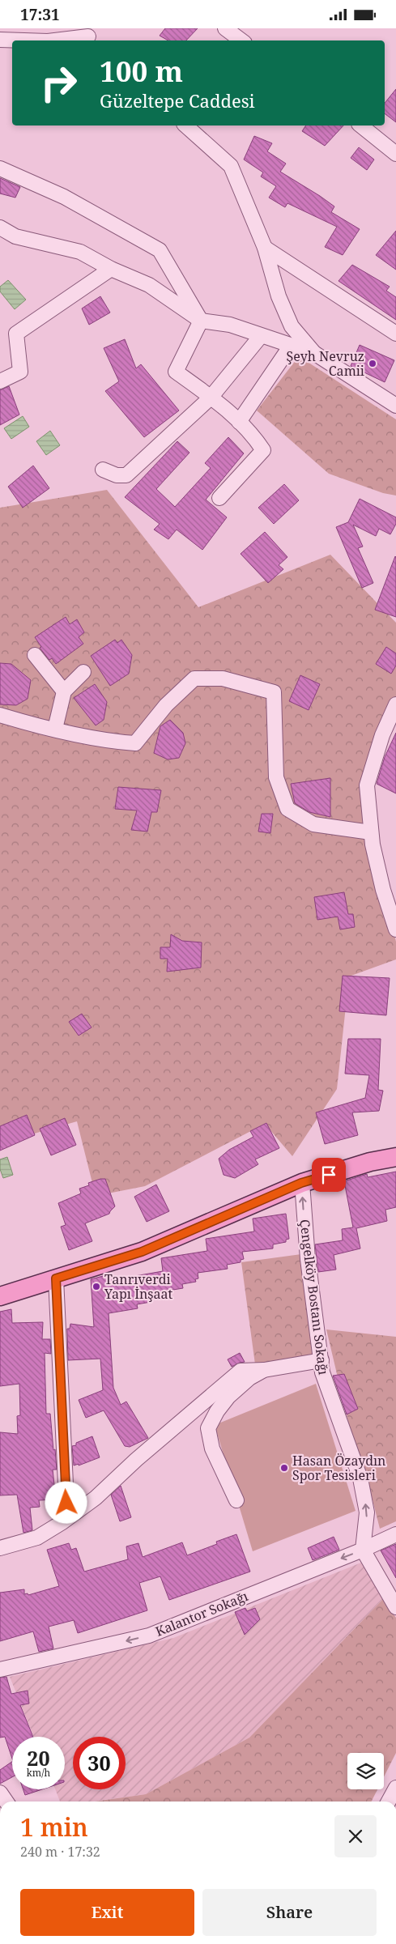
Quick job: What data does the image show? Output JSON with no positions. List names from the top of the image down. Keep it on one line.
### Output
{"streets":{"street":["Çengelköy Bostanı Sokağı","Kalantor Sokağı"]},"crossings":[["Çengelköy Bostanı Sokağı","Kalantor Sokağı"]],"one_way":["Çengelköy Bostanı Sokağı","Kalantor Sokağı"],"places":["Şeyh Nevruz Camii","Tanrıverdi Yapı İnşaat","Hasan Özaydın Spor Tesisleri"],"page":{"status":"17:31","turn":["100 m","Güzeltepe Caddesi"],"speed":"20 km/h","limit":"30","heading":["1 min","240 m · 17:32"],"buttons":["Exit","Share"]}}
